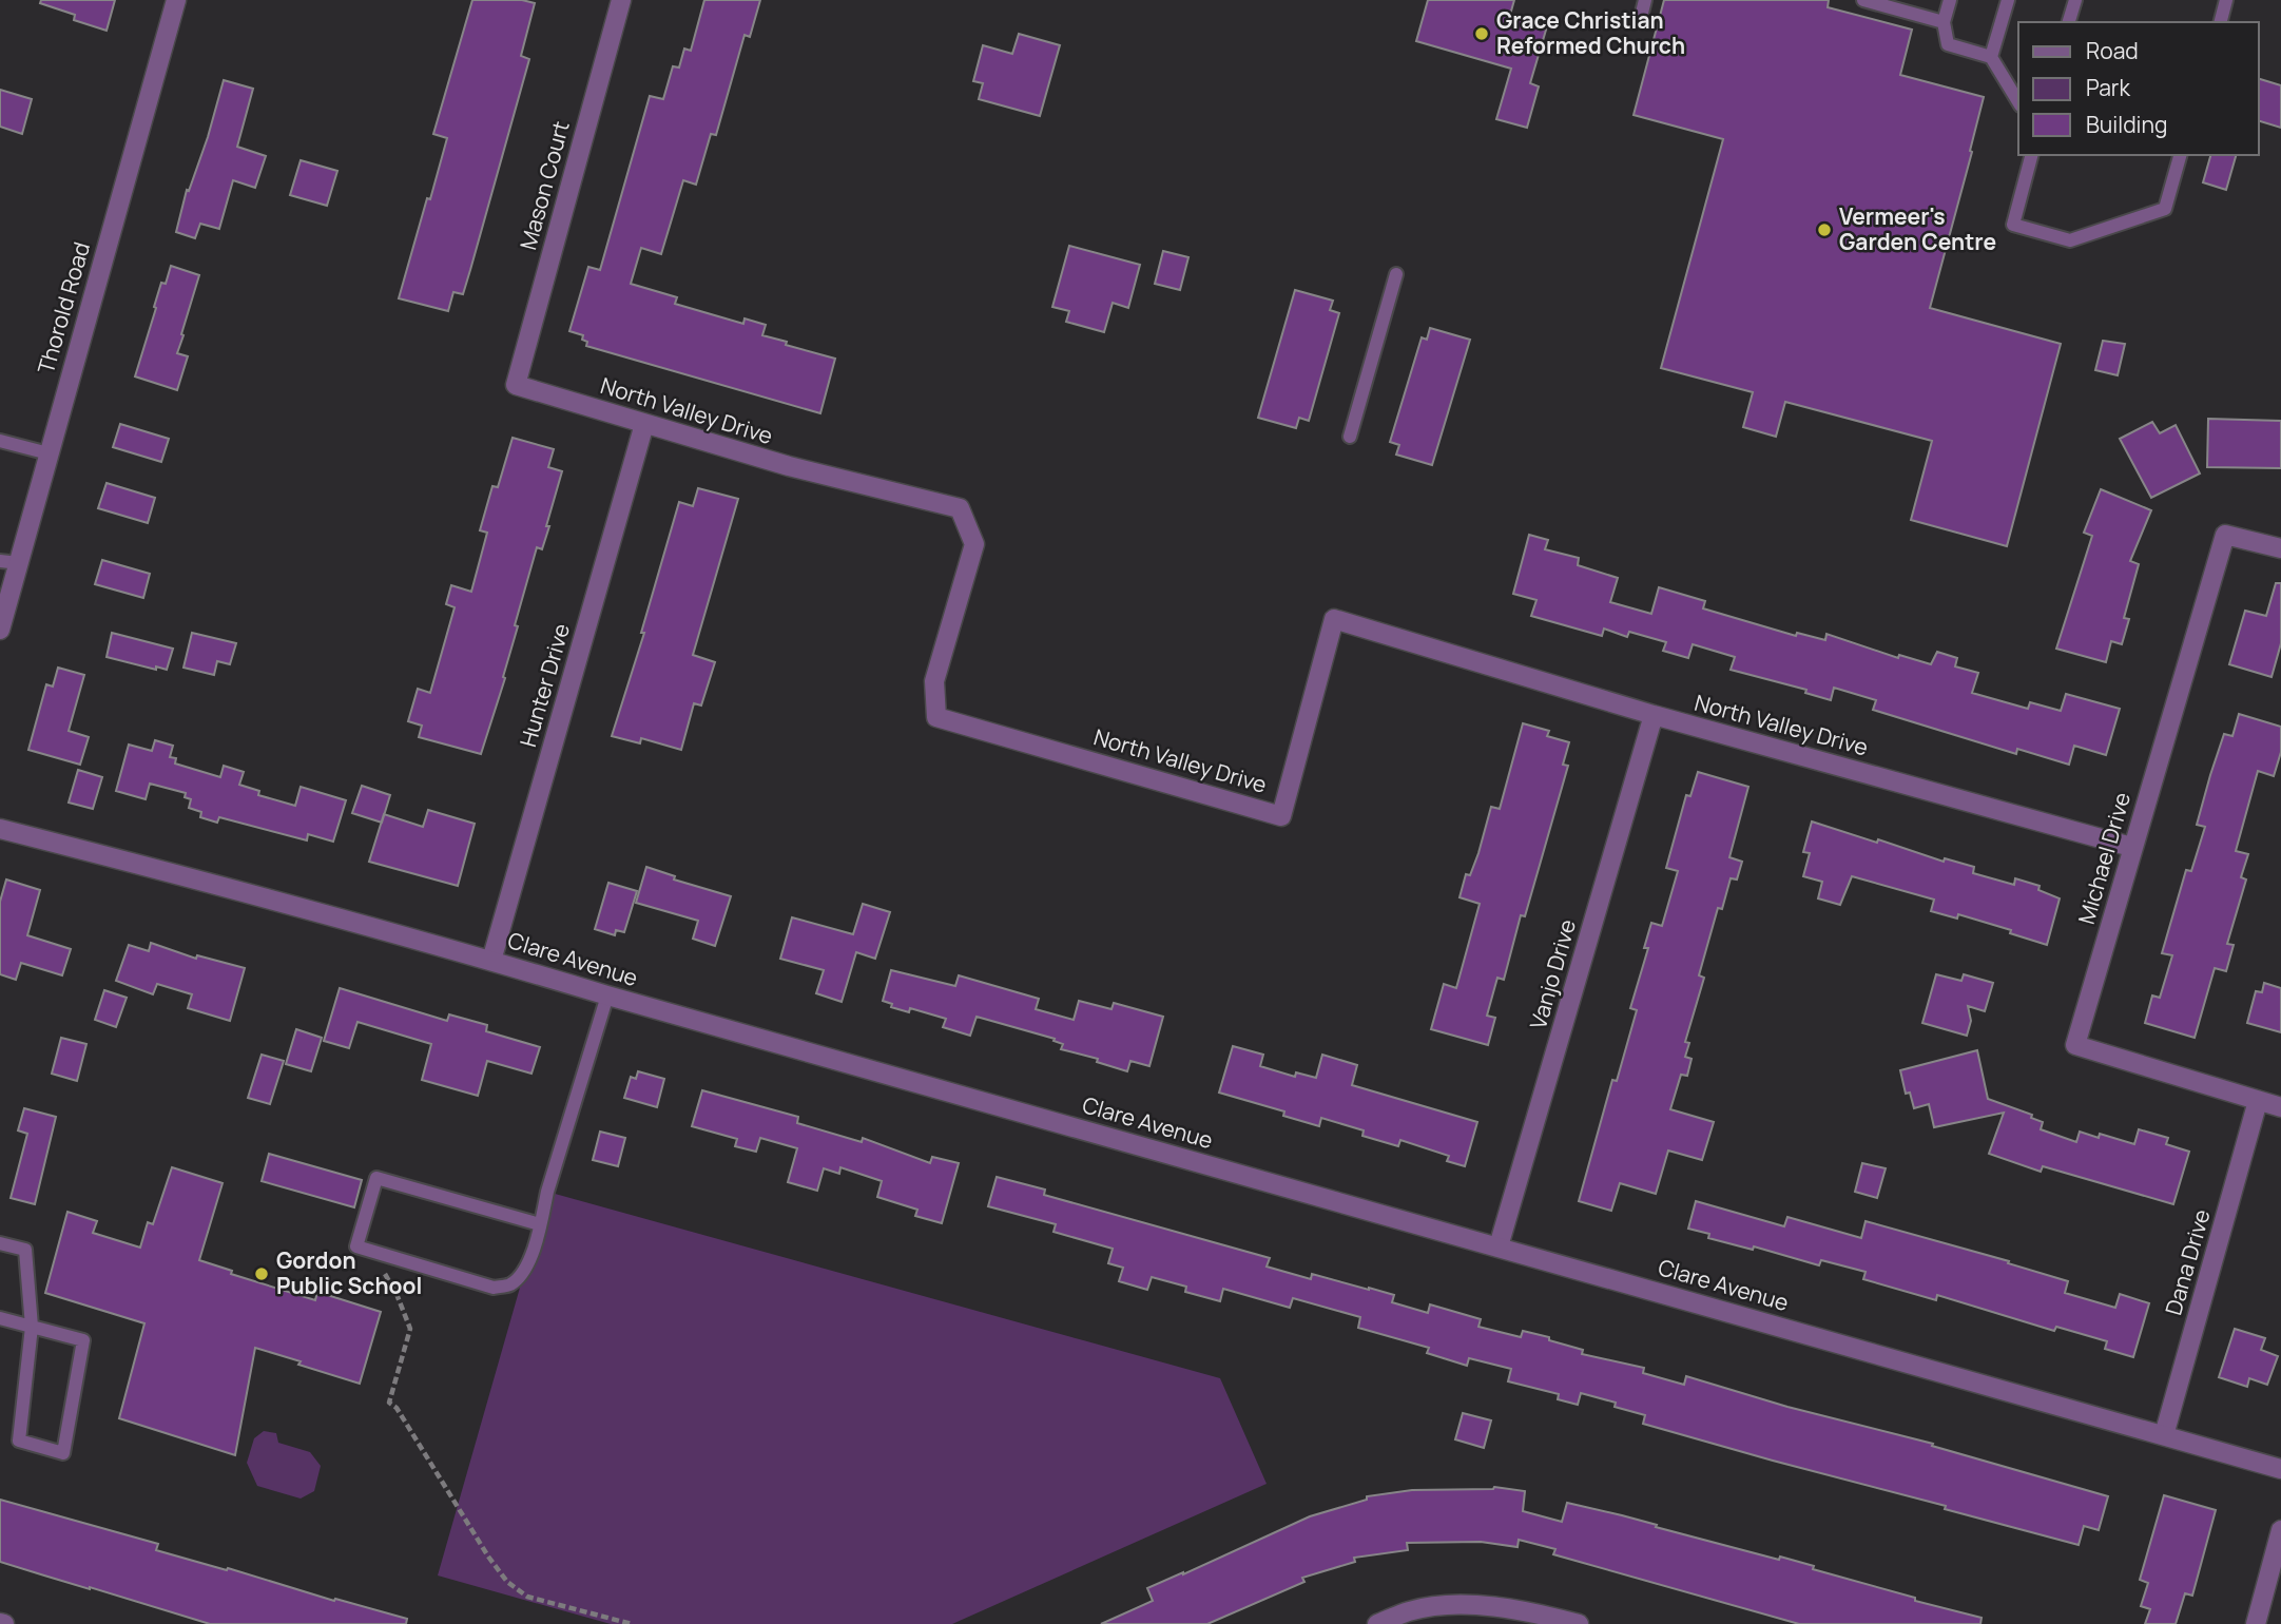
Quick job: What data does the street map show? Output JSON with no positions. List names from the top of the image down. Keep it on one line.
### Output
{"streets":{"street":["Mason Court","Thorold Road","North Valley Drive","Hunter Drive","Michael Drive","Clare Avenue","Vanjo Drive","Dana Drive"]},"crossings":[["Mason Court","North Valley Drive"],["North Valley Drive","Hunter Drive"],["North Valley Drive","Michael Drive"],["North Valley Drive","Vanjo Drive"],["Hunter Drive","Clare Avenue"],["Michael Drive","Dana Drive"],["Clare Avenue","Vanjo Drive"],["Clare Avenue","Dana Drive"]],"places":["Grace Christian Reformed Church","Vermeer's Garden Centre","Gordon Public School"],"legend":["Road","Park","Building"]}
